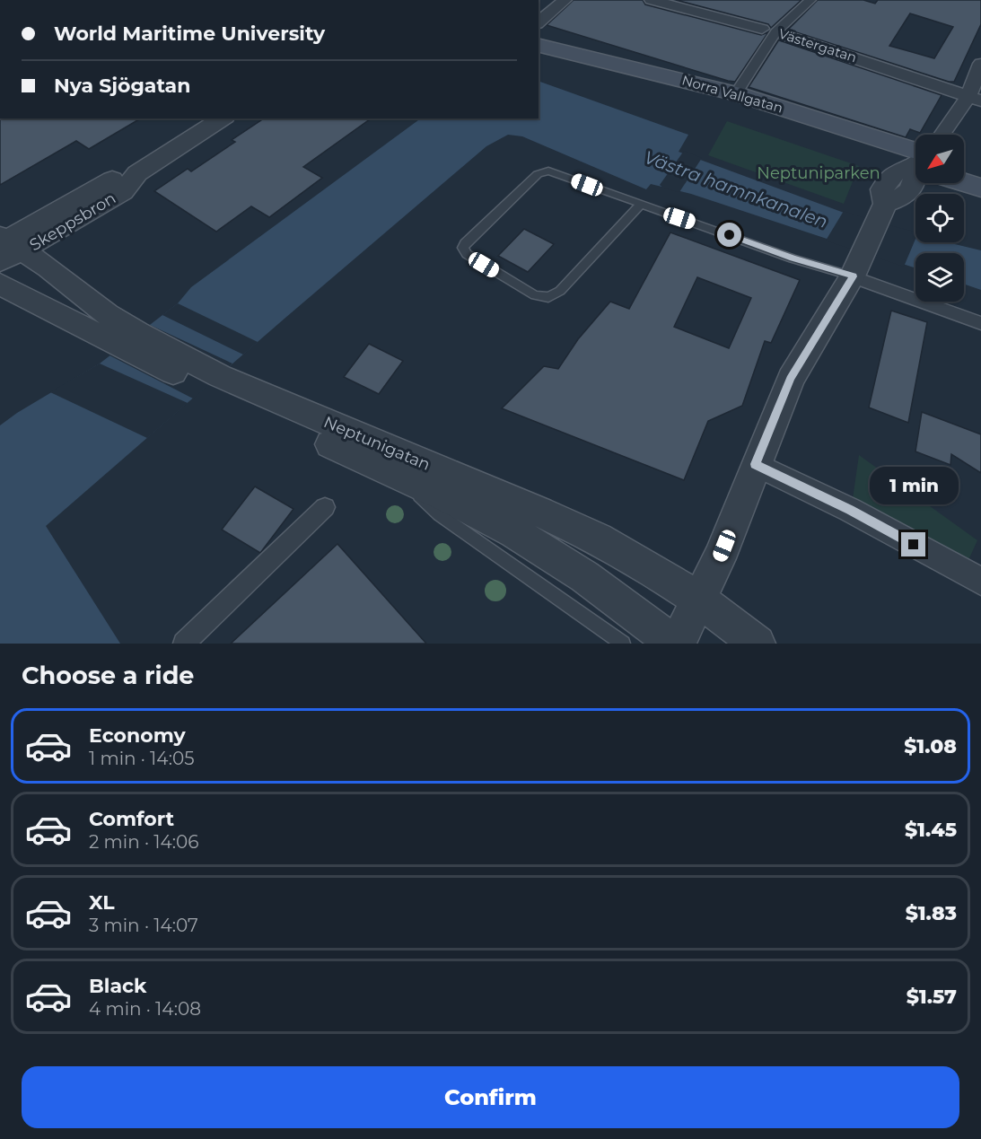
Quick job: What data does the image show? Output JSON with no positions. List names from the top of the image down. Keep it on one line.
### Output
{"streets":{"main road":["Norra Vallgatan"],"street":["Västergatan","Skeppsbron","Neptunigatan"]},"crossings":[["Skeppsbron","Neptunigatan"]],"water":["Västra hamnkanalen"],"parks":["Neptuniparken"],"north":"bottom left","page":{"banner":["World Maritime University","Nya Sjögatan"],"bubble":"1 min","heading":"Choose a ride","list":[{"name":"Economy","note":"1 min · 14:05","value":"$1.08"},{"name":"Comfort","note":"2 min · 14:06","value":"$1.45"},{"name":"XL","note":"3 min · 14:07","value":"$1.83"},{"name":"Black","note":"4 min · 14:08","value":"$1.57"}],"buttons":"Confirm"}}
